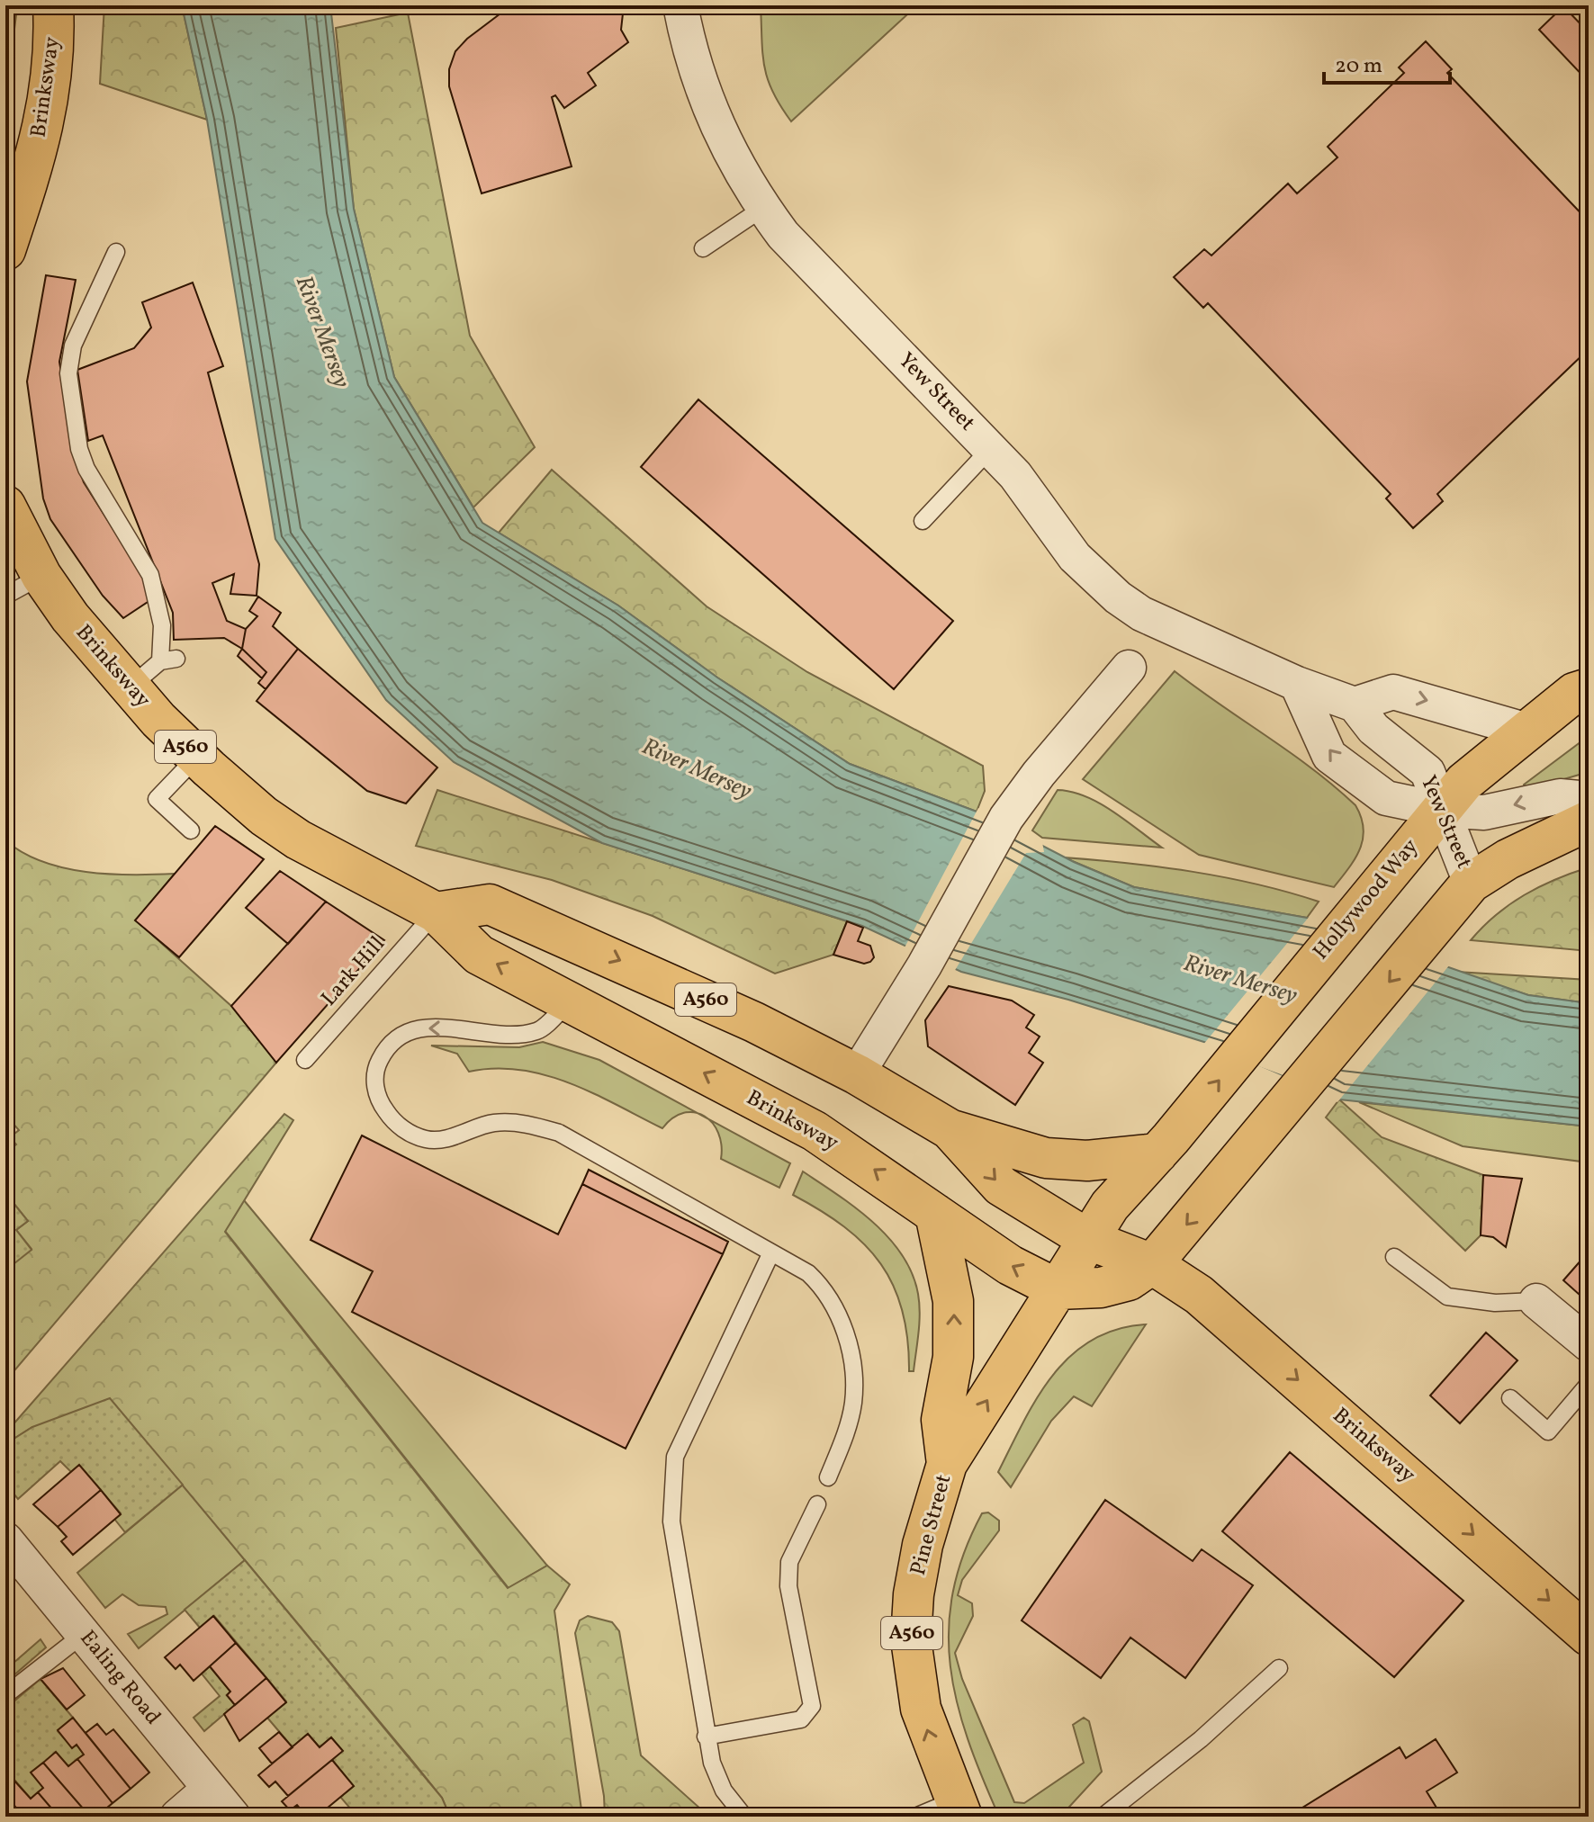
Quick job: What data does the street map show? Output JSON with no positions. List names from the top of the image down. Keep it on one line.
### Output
{"streets":{"main road":["Brinksway","A560","Hollywood Way","Pine Street"],"street":["Yew Street","Ealing Road"],"lane":["Lark Hill"]},"crossings":[["Brinksway","A560"],["Brinksway","Hollywood Way"],["Brinksway","Lark Hill"],["Brinksway","Pine Street"],["Yew Street","Hollywood Way"],["A560","Pine Street"],["Hollywood Way","Pine Street"]],"water":["River Mersey"],"scale_bar":"20 m"}
